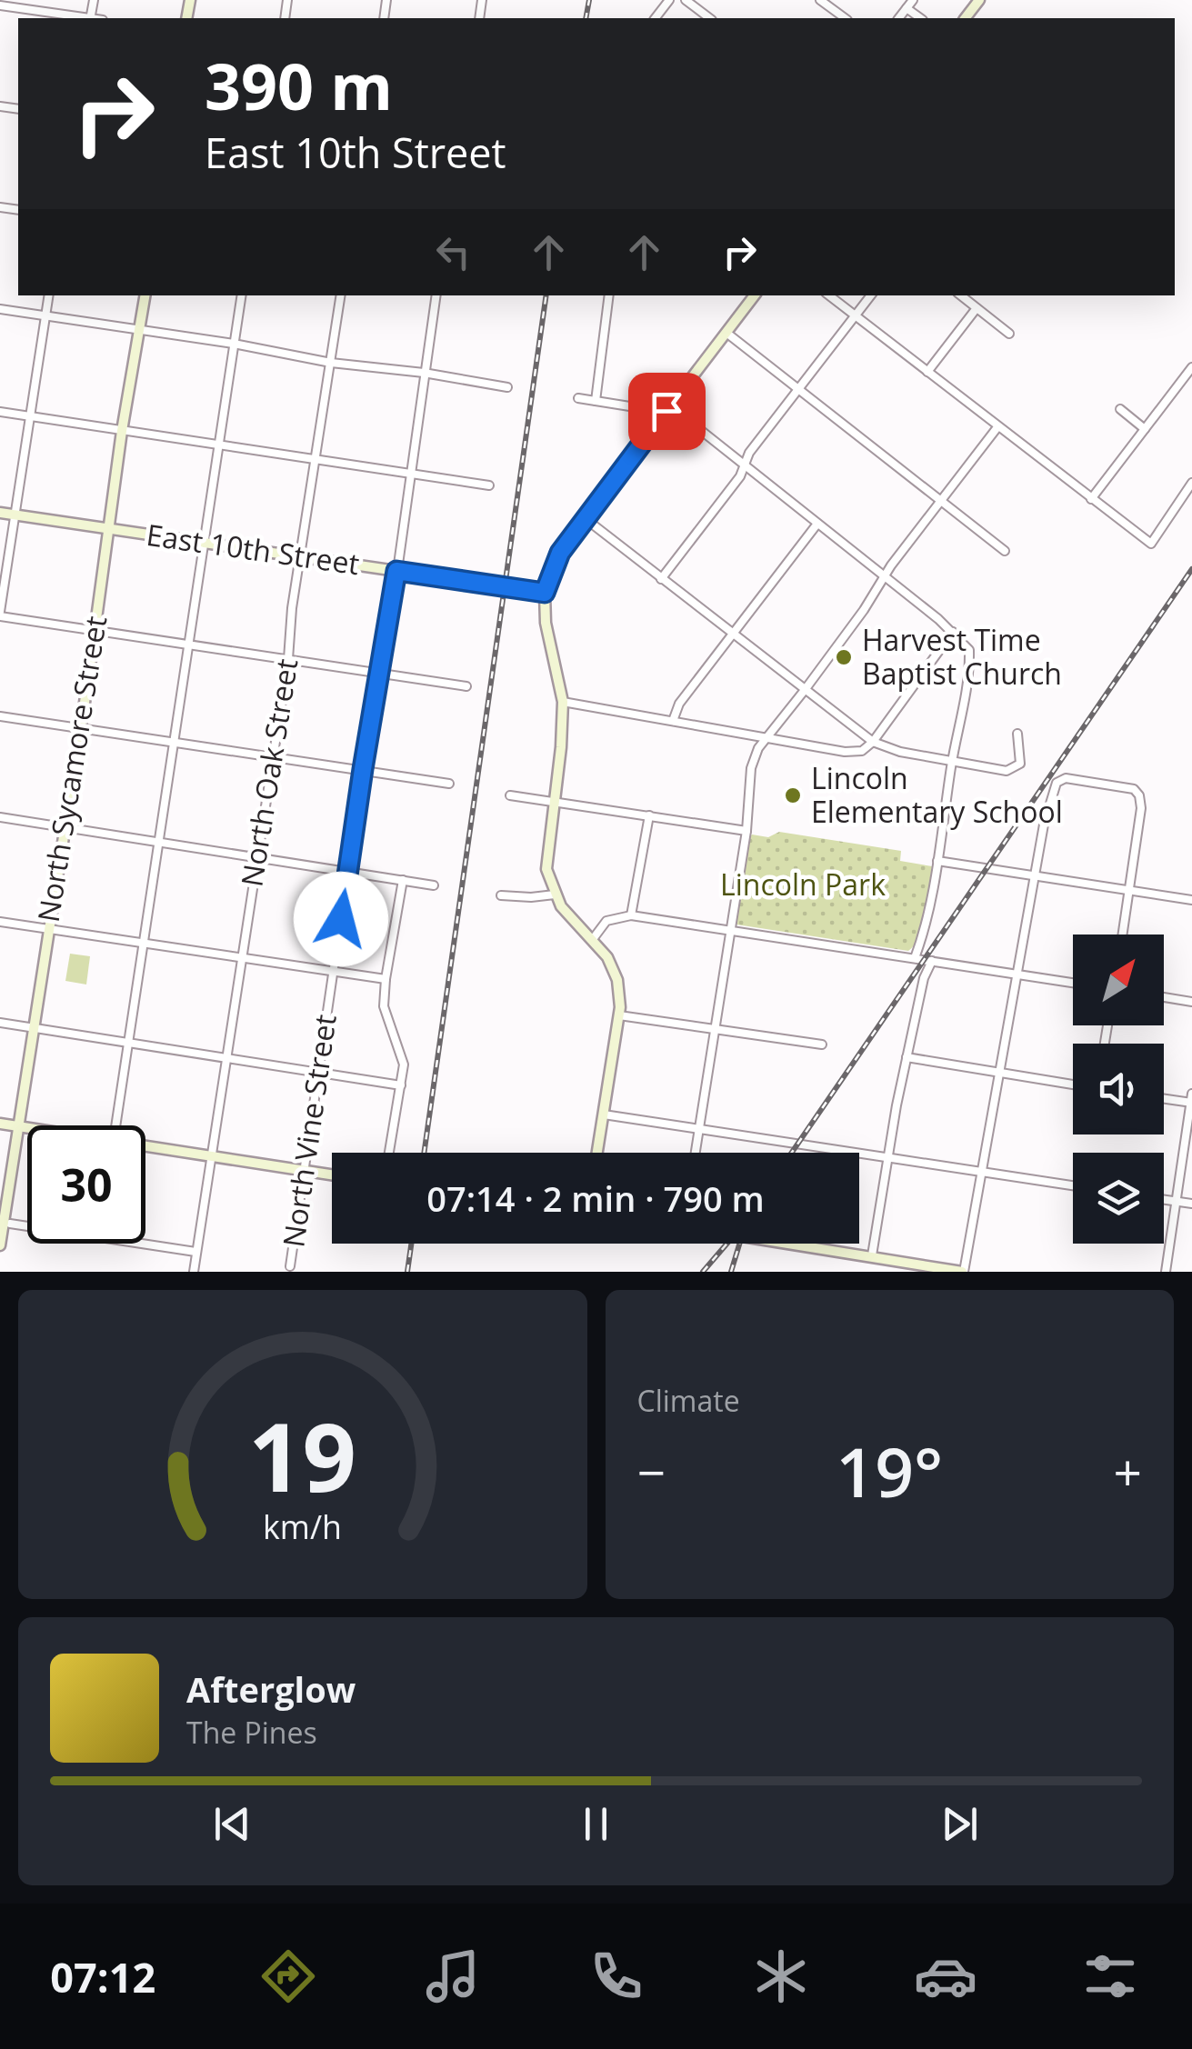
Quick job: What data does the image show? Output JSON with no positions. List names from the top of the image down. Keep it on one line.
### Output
{"streets":{"main road":["East 10th Street","North Sycamore Street"],"street":["North Oak Street","North Vine Street"]},"crossings":[["East 10th Street","North Sycamore Street"],["East 10th Street","North Oak Street"],["East 10th Street","North Vine Street"]],"parks":["Lincoln Park"],"places":["Harvest Time Baptist Church","Lincoln Elementary School"],"north":"top right","page":{"turn":["390 m","East 10th Street"],"limit":"30","trip":"07:14 · 2 min · 790 m","tile":"Climate","heat":["−","19°","+"],"song":["Afterglow","The Pines"],"tabs":"07:12","gauge":["19","km/h"]}}
